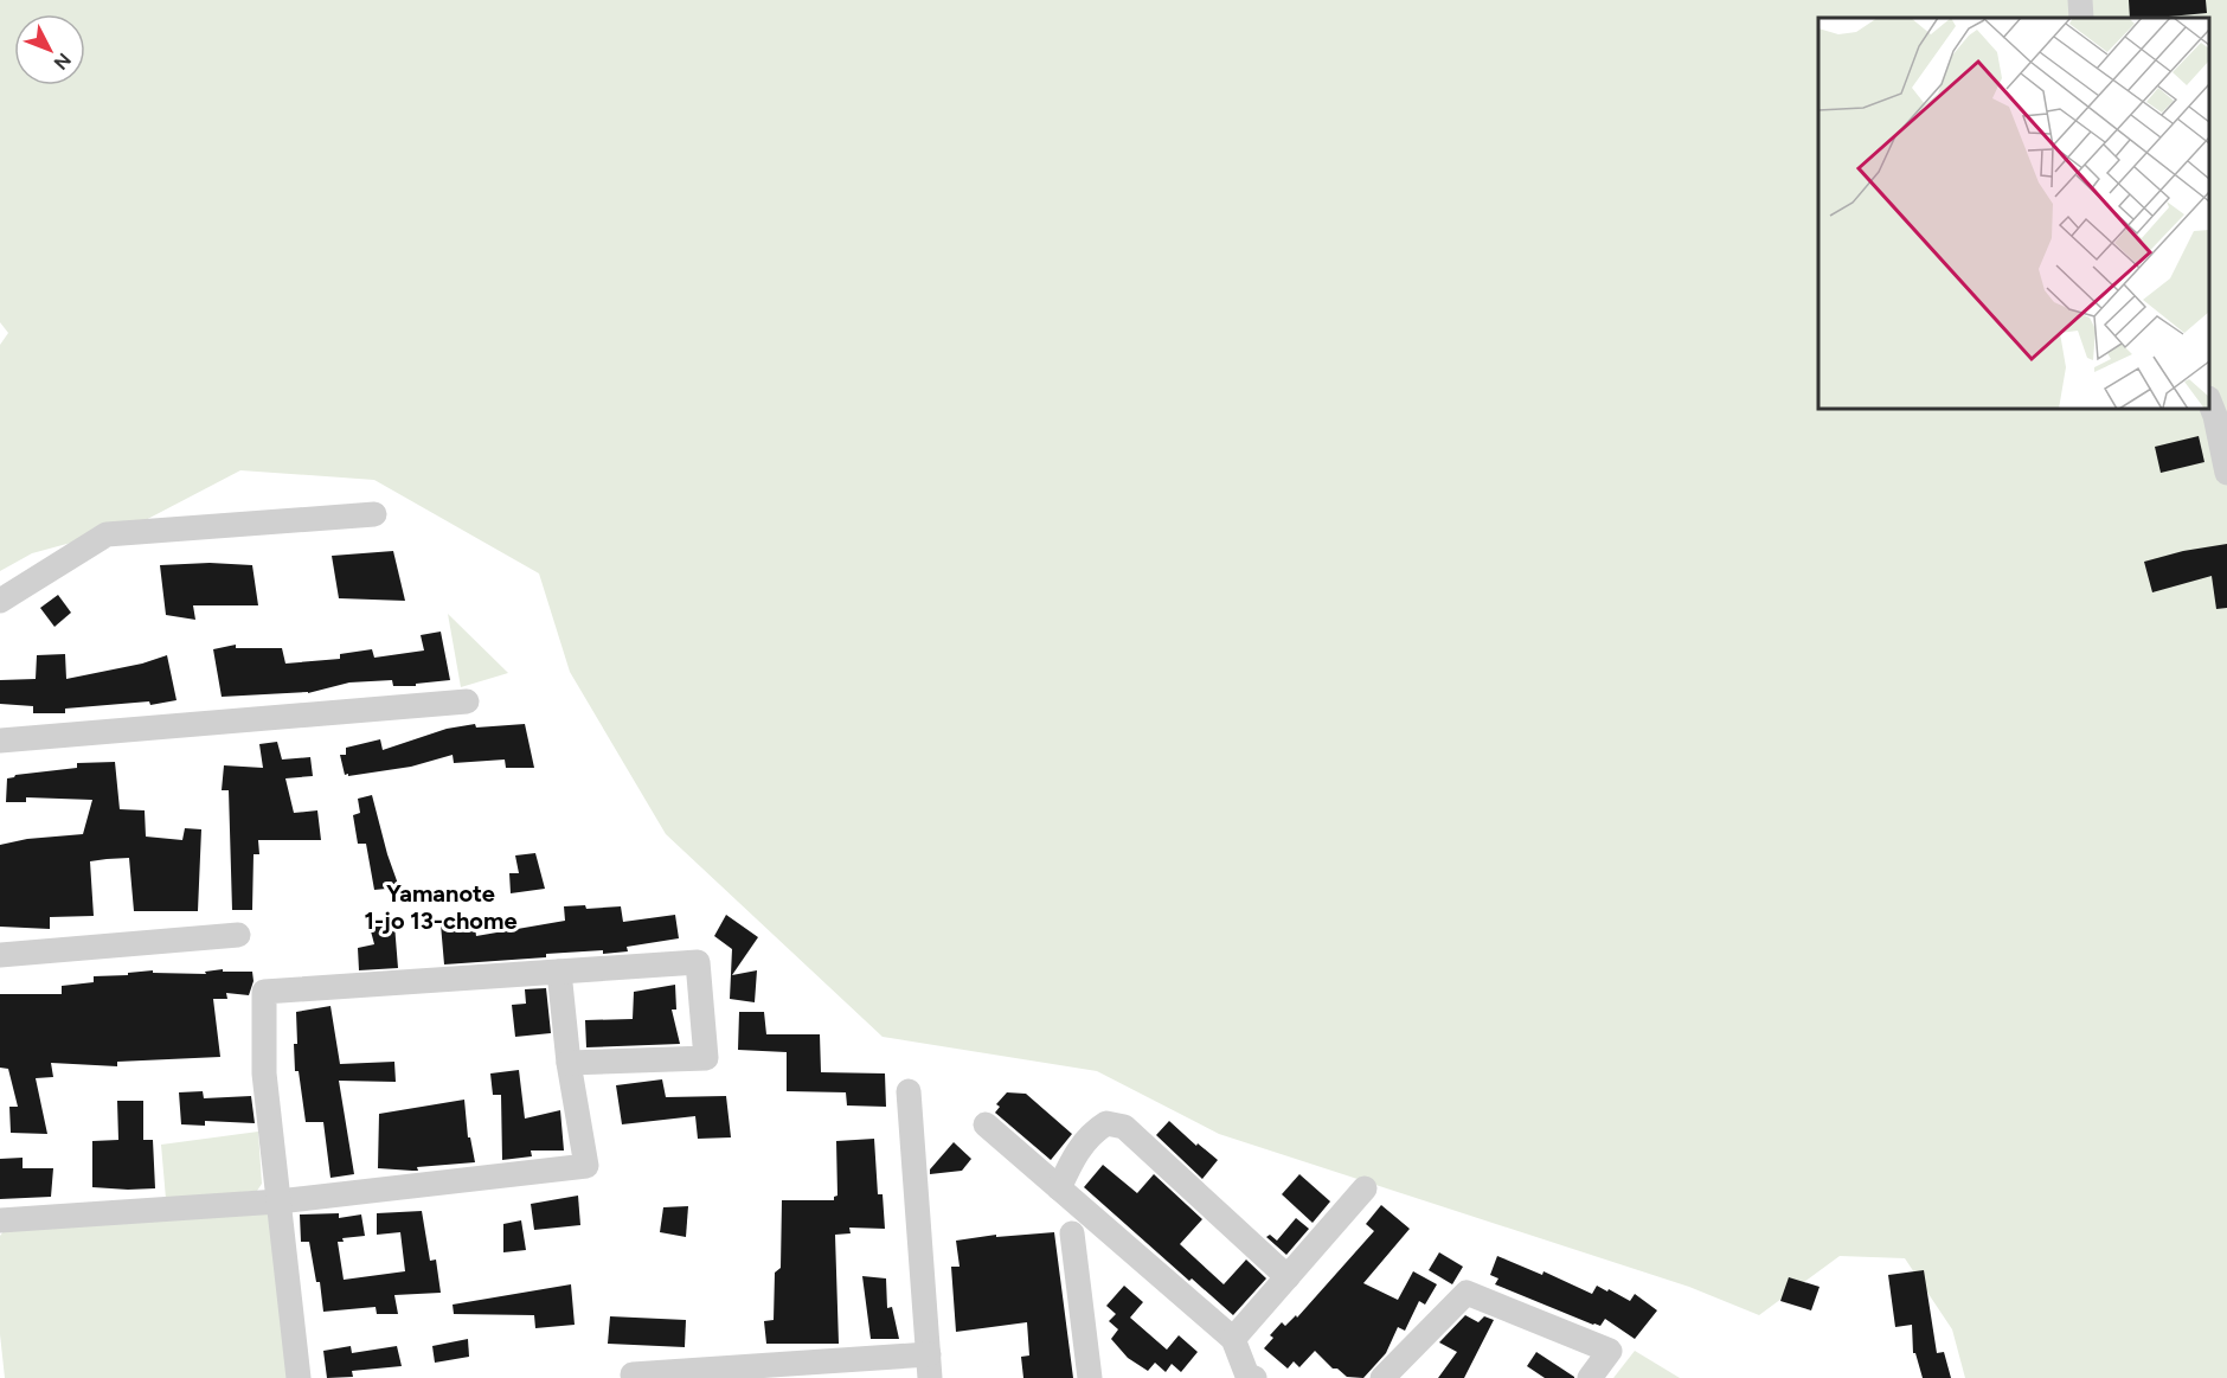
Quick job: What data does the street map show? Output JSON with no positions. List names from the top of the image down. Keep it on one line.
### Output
{"districts":["Yamanote 1-jo 13-chome"],"north":"bottom right"}
